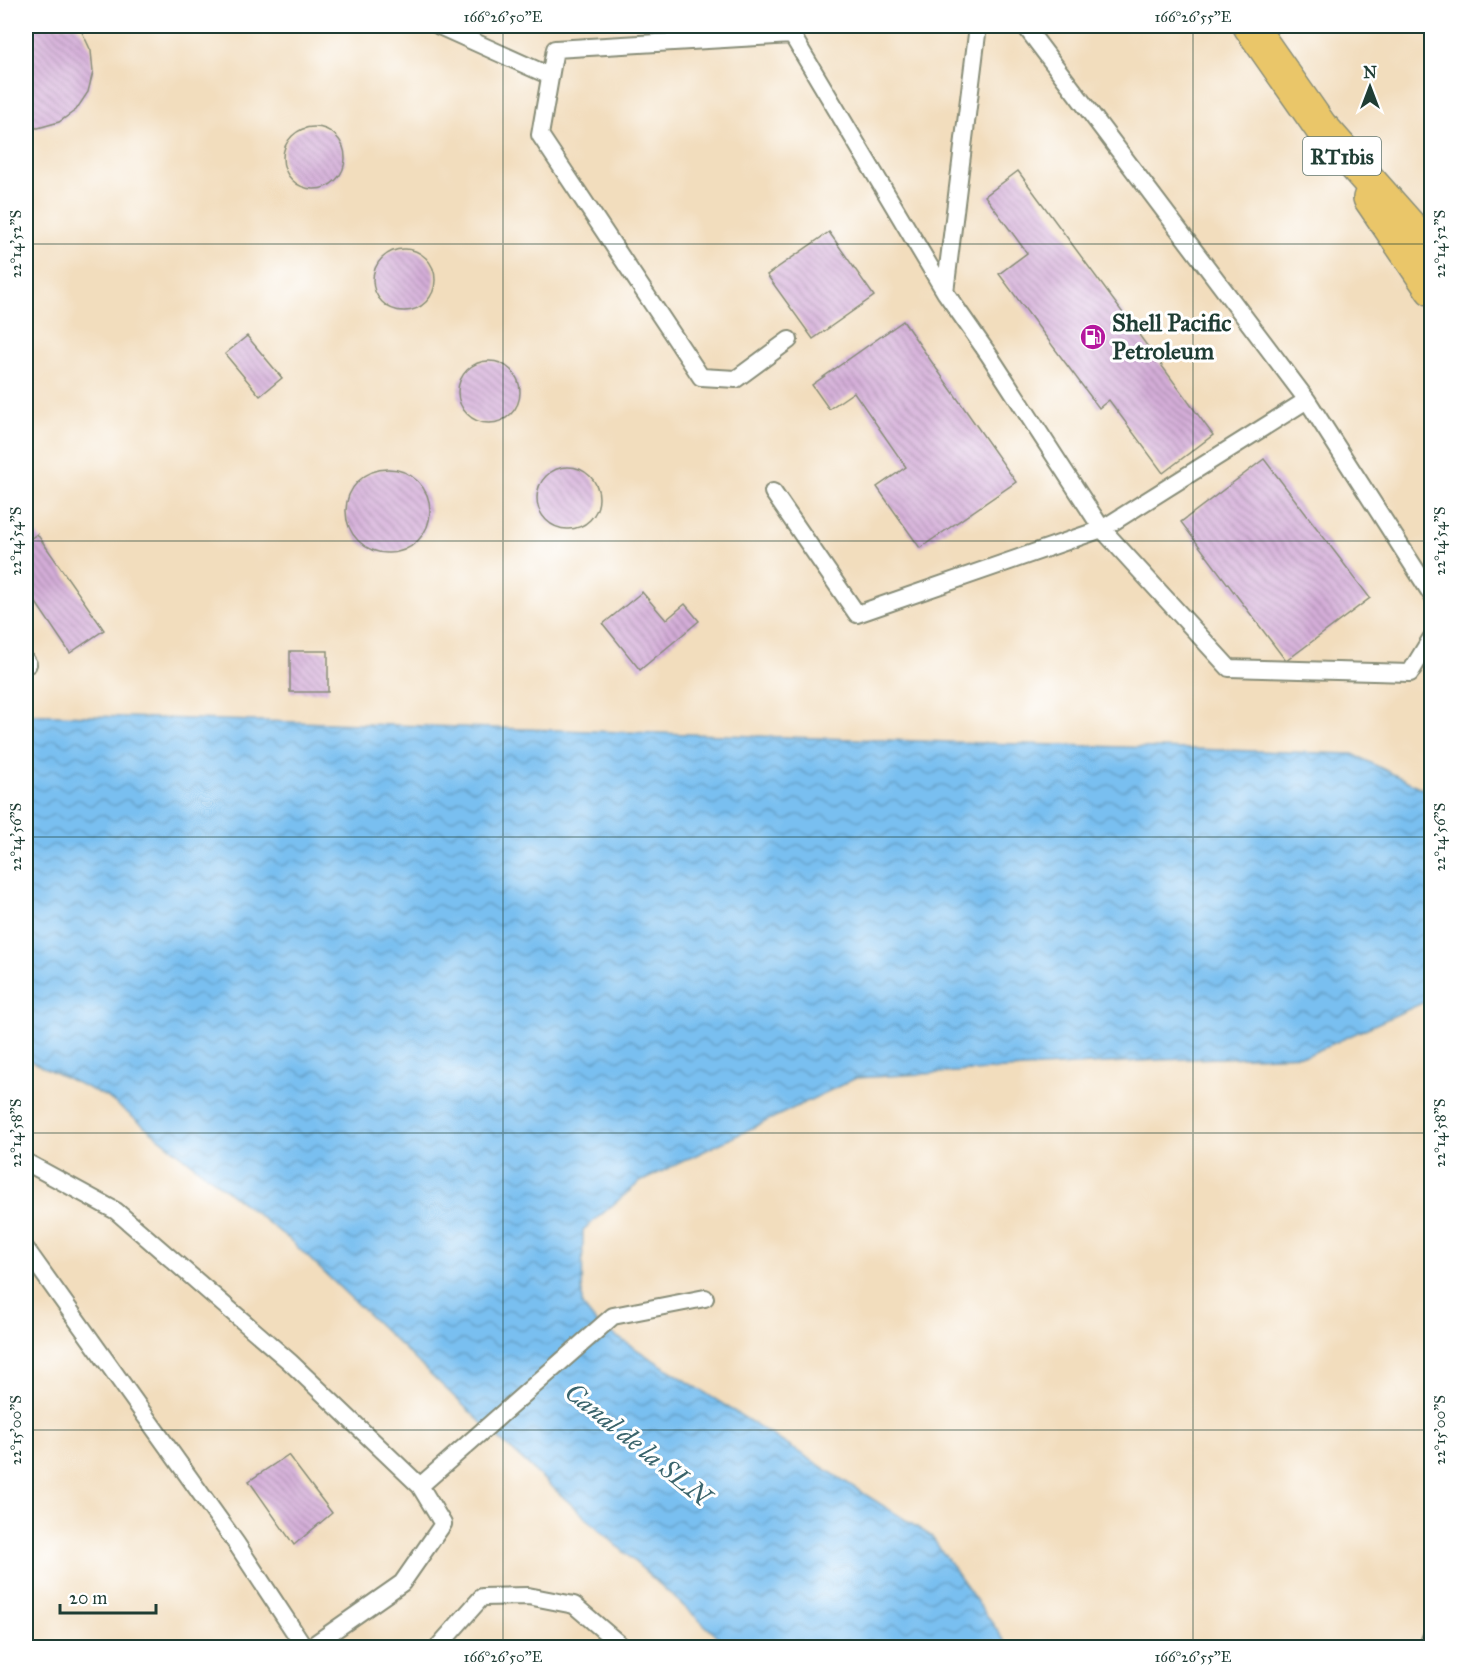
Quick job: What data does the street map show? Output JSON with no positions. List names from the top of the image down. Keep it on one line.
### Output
{"streets":{"main road":["RT1bis"]},"water":["Canal de la SLN"],"places":{"fuel station":["Shell Pacific Petroleum"]},"scale_bar":"20 m","north":"top","coordinates":["166°26'50\"E","166°26'55\"E","22°14'52\"S","22°14'54\"S","22°14'56\"S","22°14'58\"S","22°15'00\"S"]}
